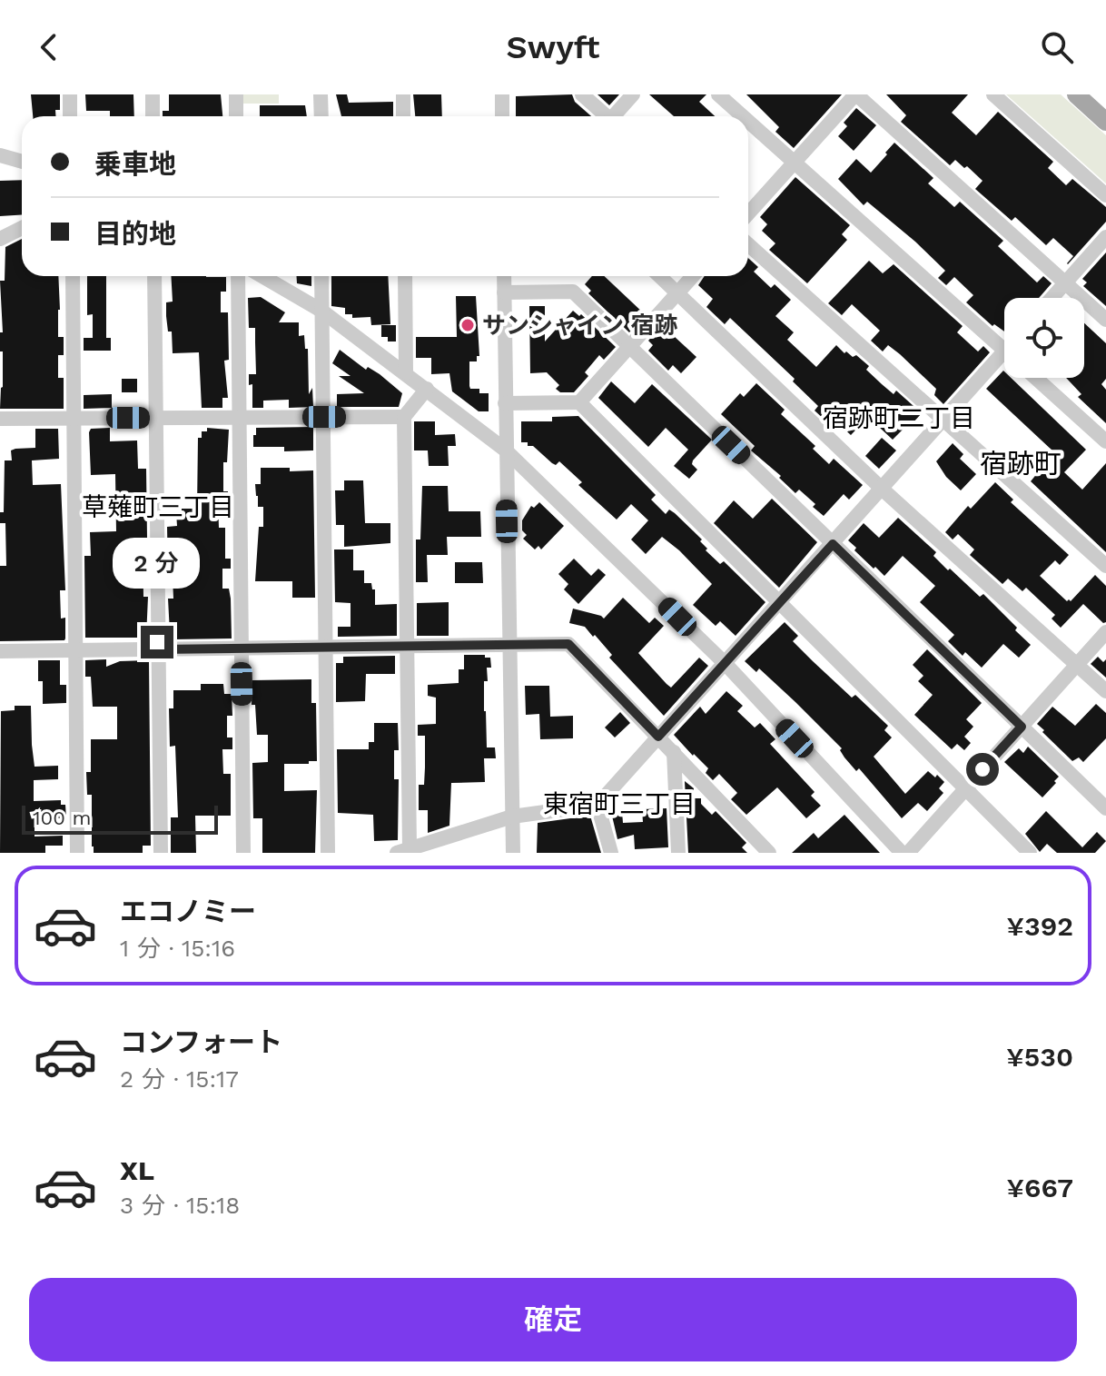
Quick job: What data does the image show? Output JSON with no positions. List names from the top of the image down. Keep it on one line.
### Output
{"districts":["宿跡町二丁目","宿跡町","草薙町三丁目","東宿町三丁目"],"places":["サンシャイン 宿跡"],"scale_bar":"100 m","page":{"header":"Swyft","banner":["乗車地","目的地"],"bubble":"2 分","scale":"100 m","list":[{"name":"エコノミー","note":"1 分 · 15:16","value":"¥392"},{"name":"コンフォート","note":"2 分 · 15:17","value":"¥530"},{"name":"XL","note":"3 分 · 15:18","value":"¥667"}],"buttons":"確定"}}
